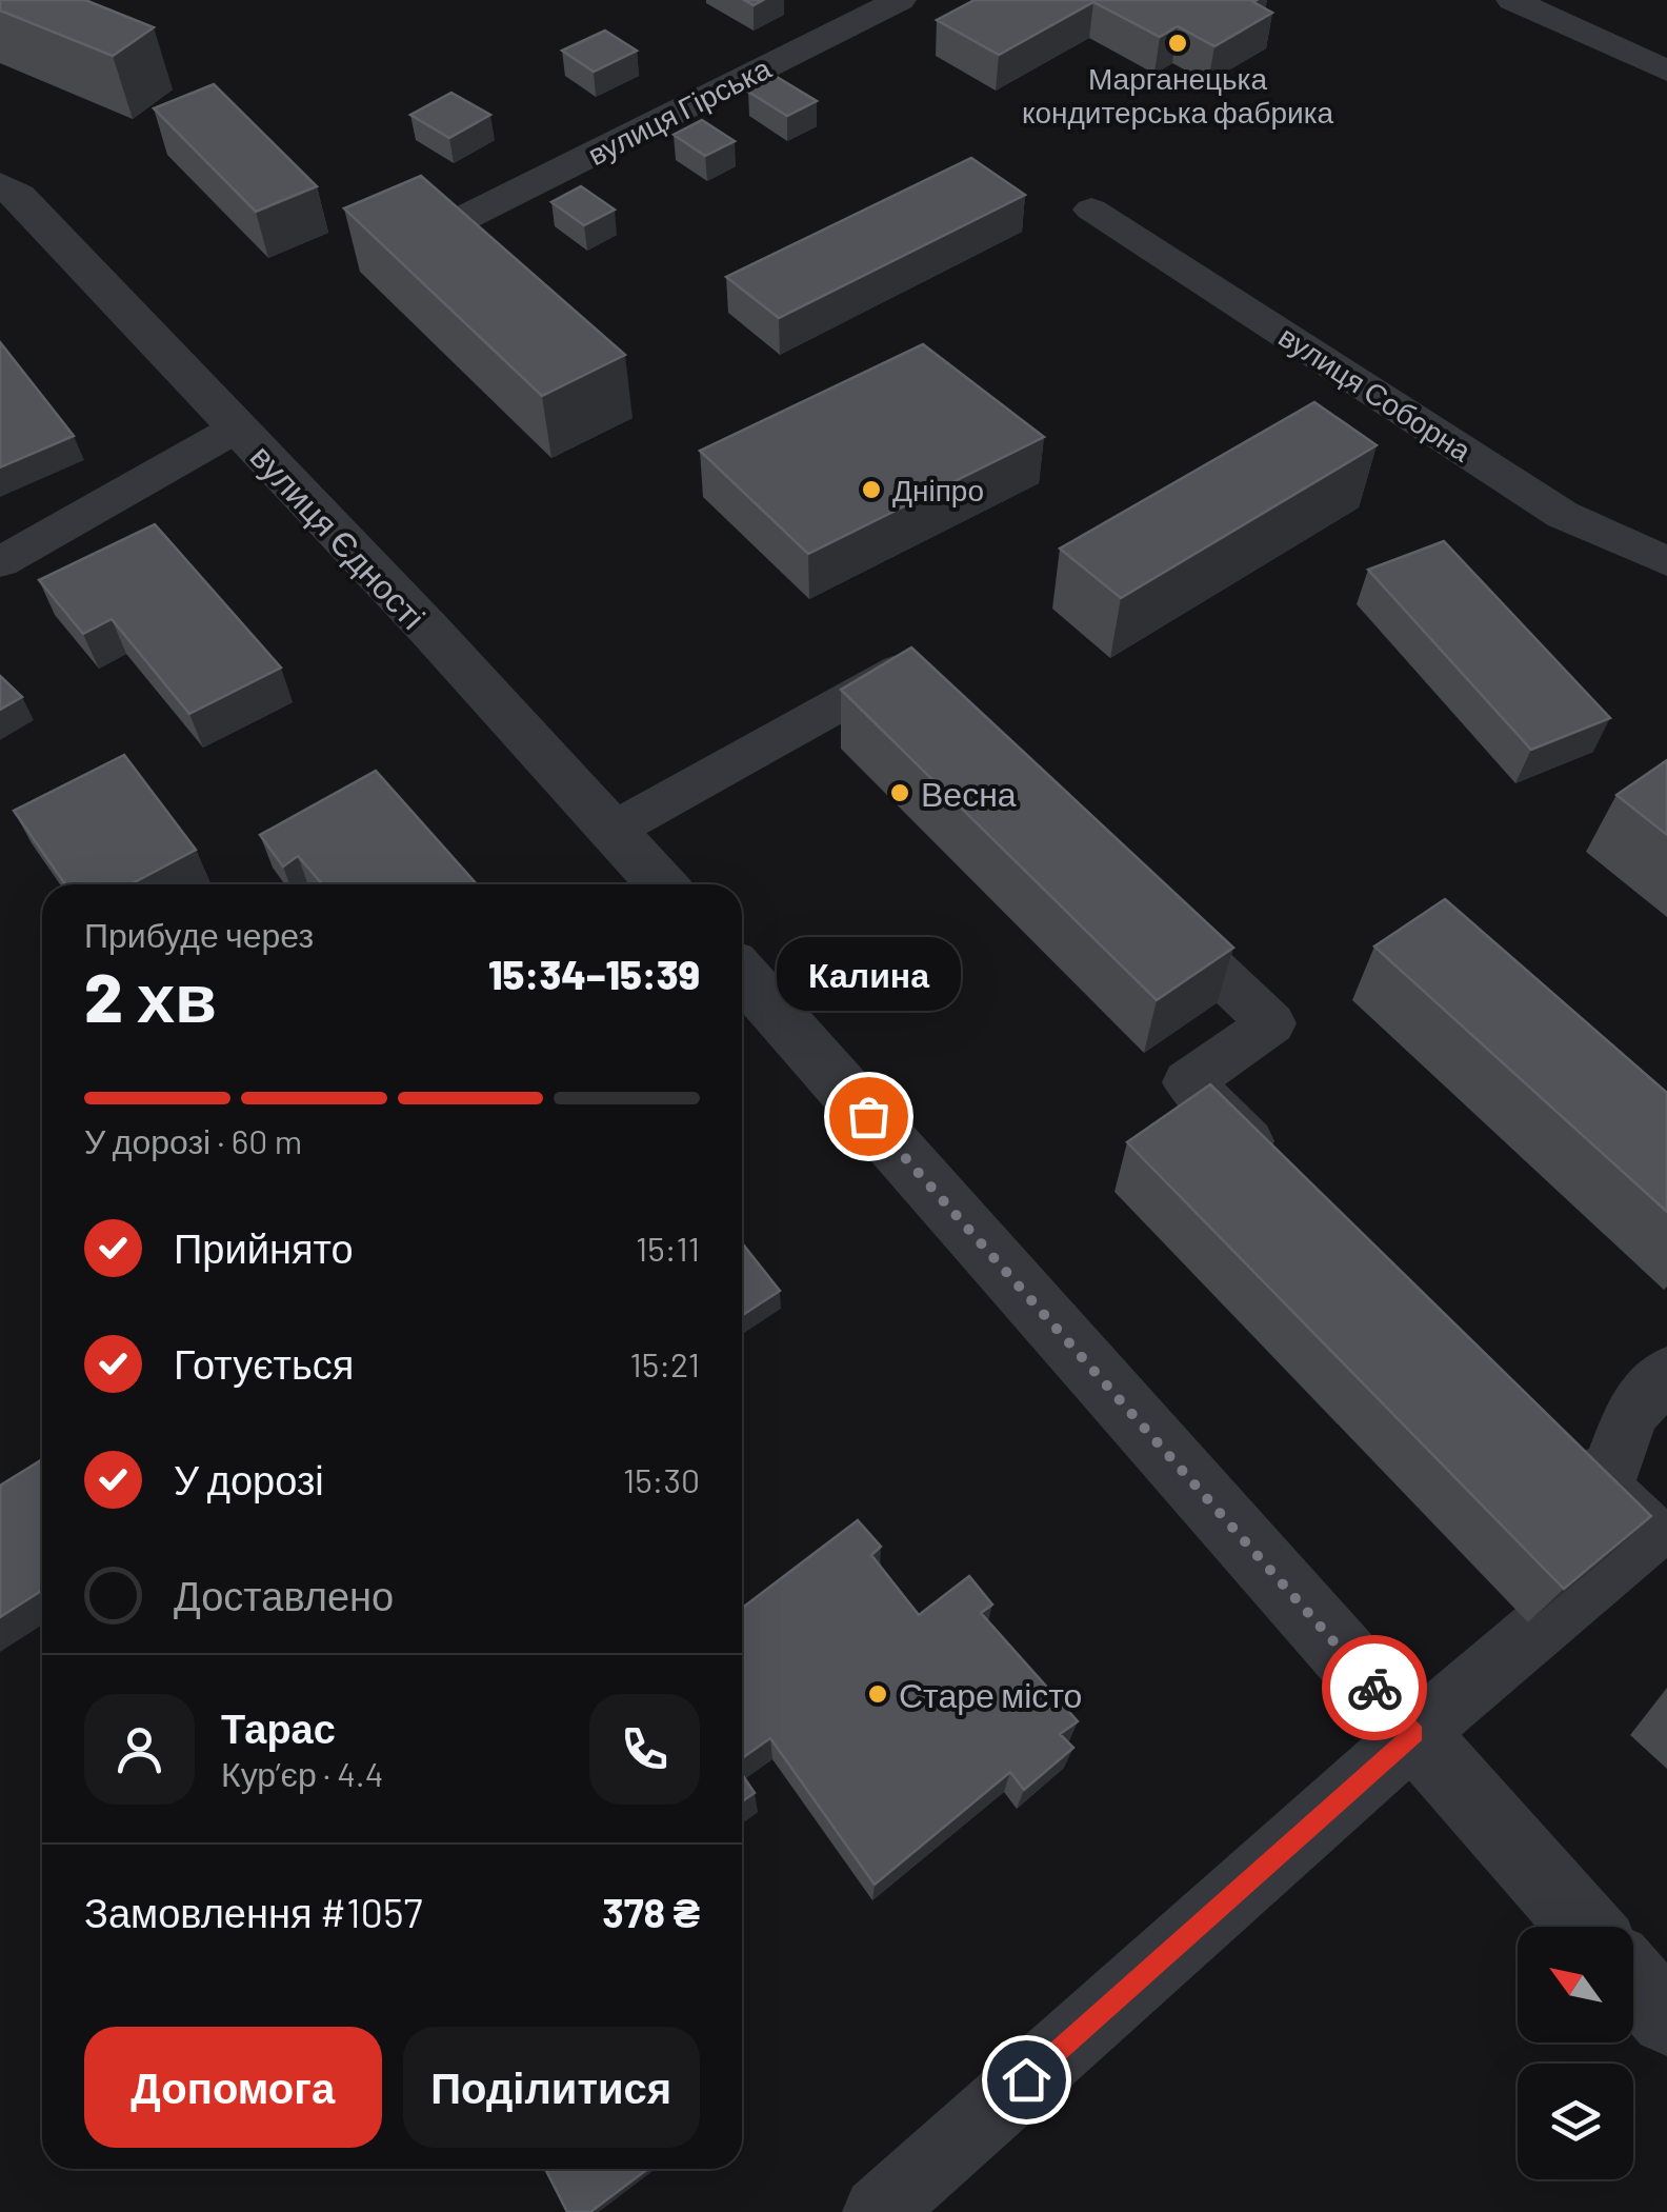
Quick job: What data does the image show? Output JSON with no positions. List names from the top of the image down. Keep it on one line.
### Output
{"streets":{"street":["вулиця Гірська","вулиця Соборна","вулиця Єдності"]},"places":["Марганецька кондитерська фабрика","Дніпро","Весна","Калина","Старе місто"],"north":"top left","page":{"heading":["2 хв","Прибуде через","15:34–15:39"],"panel":["Тарас","Кур’єр · 4.4","Замовлення #1057","378 ₴"],"bubble":"Калина","bar":"У дорозі · 60 m","list":[["Прийнято","15:11"],["Готується","15:21"],["У дорозі","15:30"],"Доставлено"],"buttons":["Допомога","Поділитися"]}}
